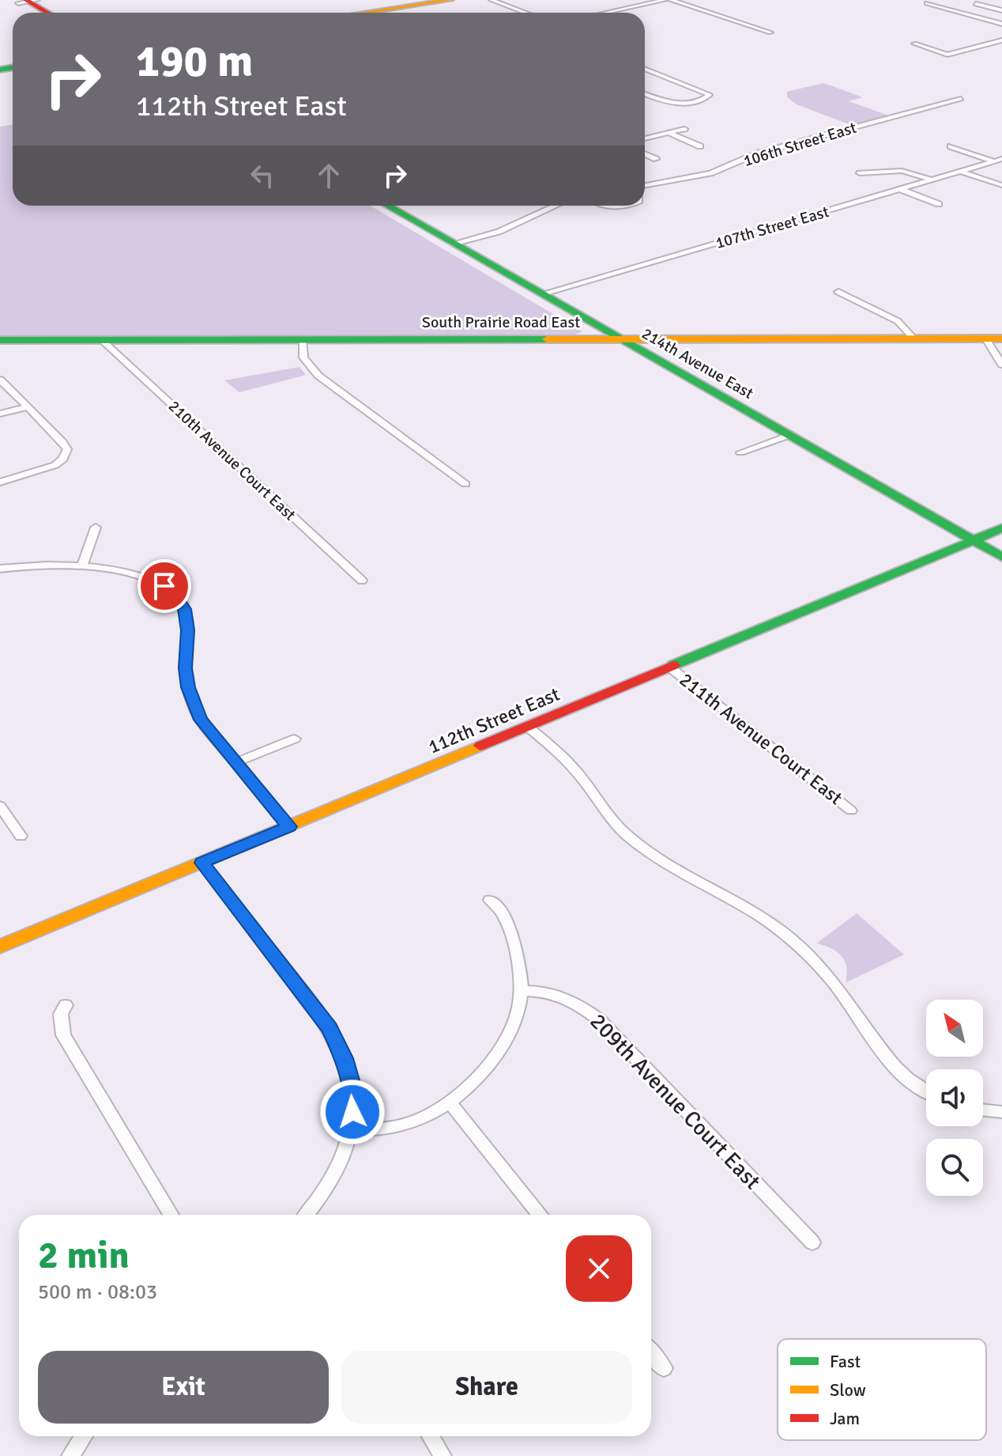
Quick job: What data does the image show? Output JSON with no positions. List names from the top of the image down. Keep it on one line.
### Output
{"streets":{"street":["106th Street East","107th Street East","South Prairie Road East","214th Avenue East","210th Avenue Court East","112th Street East","211th Avenue Court East","209th Avenue Court East"]},"crossings":[["107th Street East","214th Avenue East"],["South Prairie Road East","214th Avenue East"],["South Prairie Road East","210th Avenue Court East"],["214th Avenue East","112th Street East"],["112th Street East","211th Avenue Court East"]],"legend":["Fast","Slow","Jam"],"north":"top left","page":{"turn":["190 m","112th Street East"],"heading":["2 min","500 m · 08:03"],"buttons":["Exit","Share"]}}
